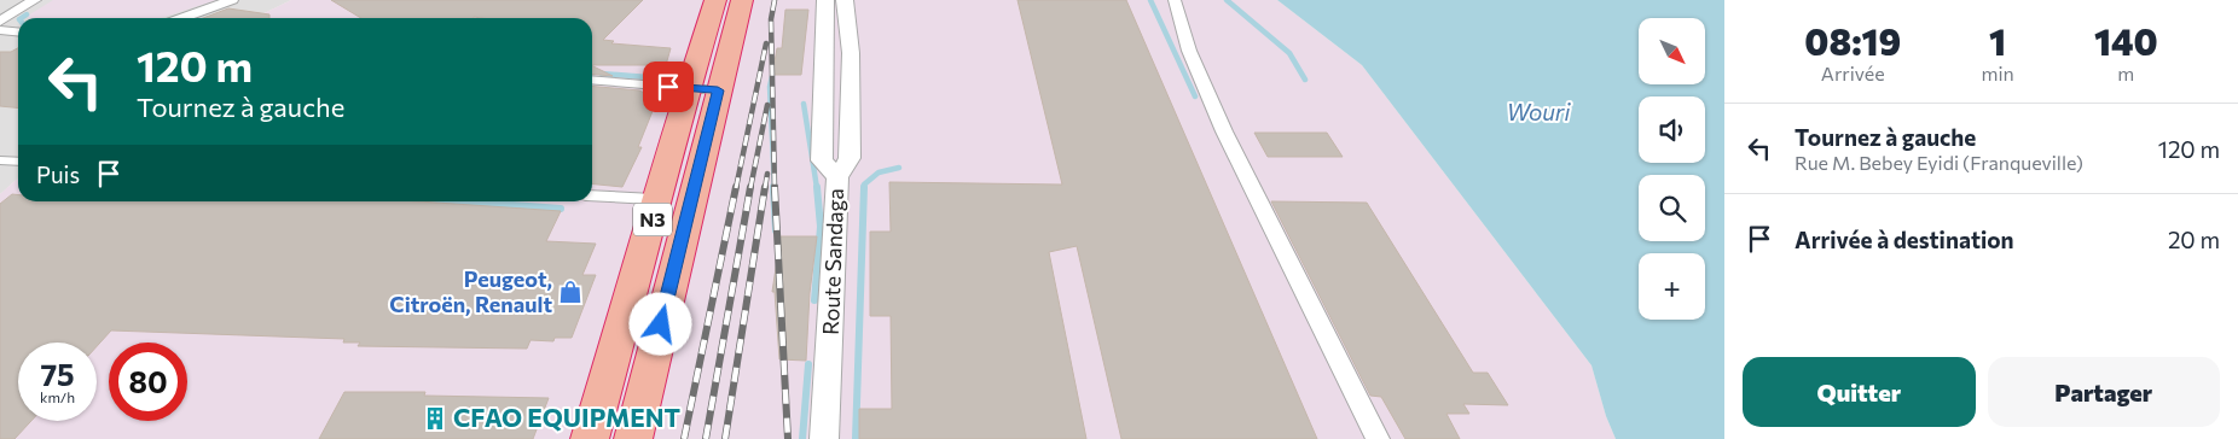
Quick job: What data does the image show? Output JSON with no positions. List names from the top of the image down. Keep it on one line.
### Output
{"streets":{"highway":["N3"],"street":["Route Sandaga"]},"water":["Wouri"],"places":{"shop":["Peugeot, Citroën, Renault"],"building":["CFAO EQUIPMENT"]},"north":"bottom right","page":{"eta":["08:19","Arrivée","1","min","140","m"],"map_buttons":"+","turn":["120 m","Tournez à gauche"],"list":[{"name":"Tournez à gauche","note":"Rue M. Bebey Eyidi (Franqueville)","value":"120 m"},{"name":"Arrivée à destination","value":"20 m"}],"then":"Puis","speed":"75 km/h","limit":"80","buttons":["Quitter","Partager"]}}
